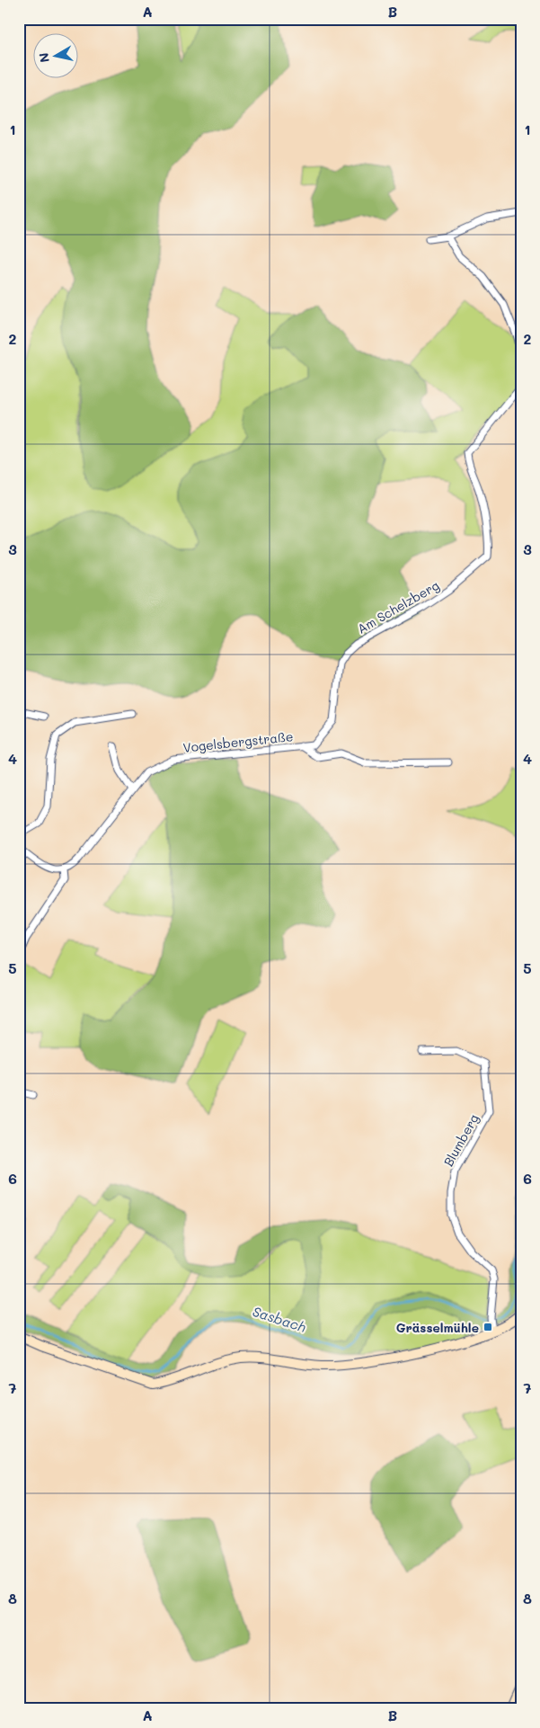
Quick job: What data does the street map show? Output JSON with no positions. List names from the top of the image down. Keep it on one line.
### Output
{"streets":{"street":["Am Schelzberg","Vogelsbergstraße","Blumberg"]},"crossings":[["Am Schelzberg","Vogelsbergstraße"]],"water":["Sasbach"],"places":{"transit":["Grässelmühle"]},"north":"left","grid":{"columns":["A","B"],"rows":["1","2","3","4","5","6","7","8"]}}
